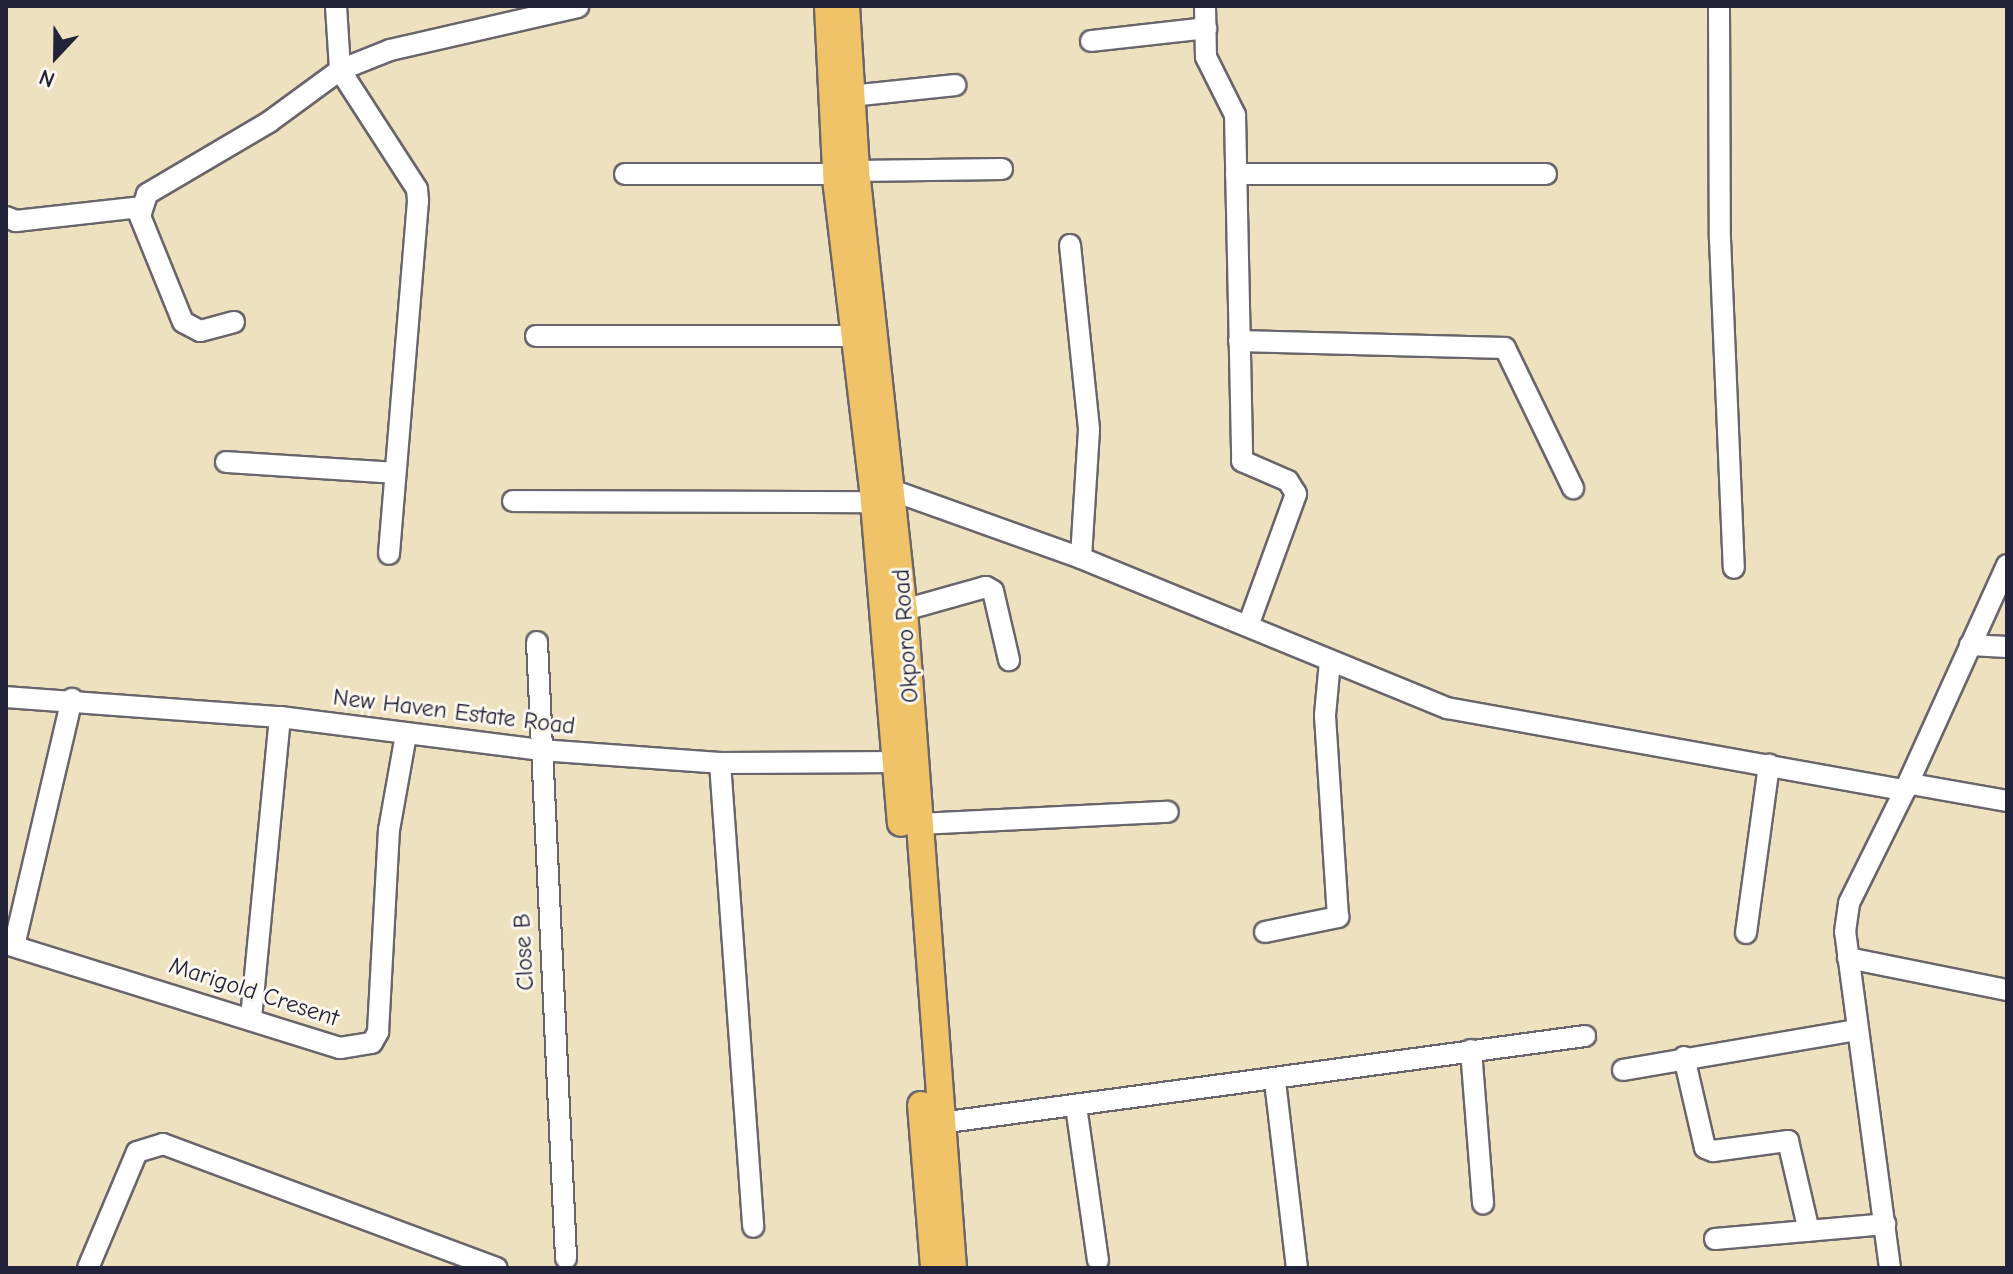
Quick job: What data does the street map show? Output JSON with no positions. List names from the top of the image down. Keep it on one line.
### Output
{"streets":{"main road":["Okporo Road"],"street":["New Haven Estate Road","Close B","Marigold Cresent"]},"crossings":[["Okporo Road","New Haven Estate Road"],["New Haven Estate Road","Close B"],["New Haven Estate Road","Marigold Cresent"]],"north":"bottom"}
